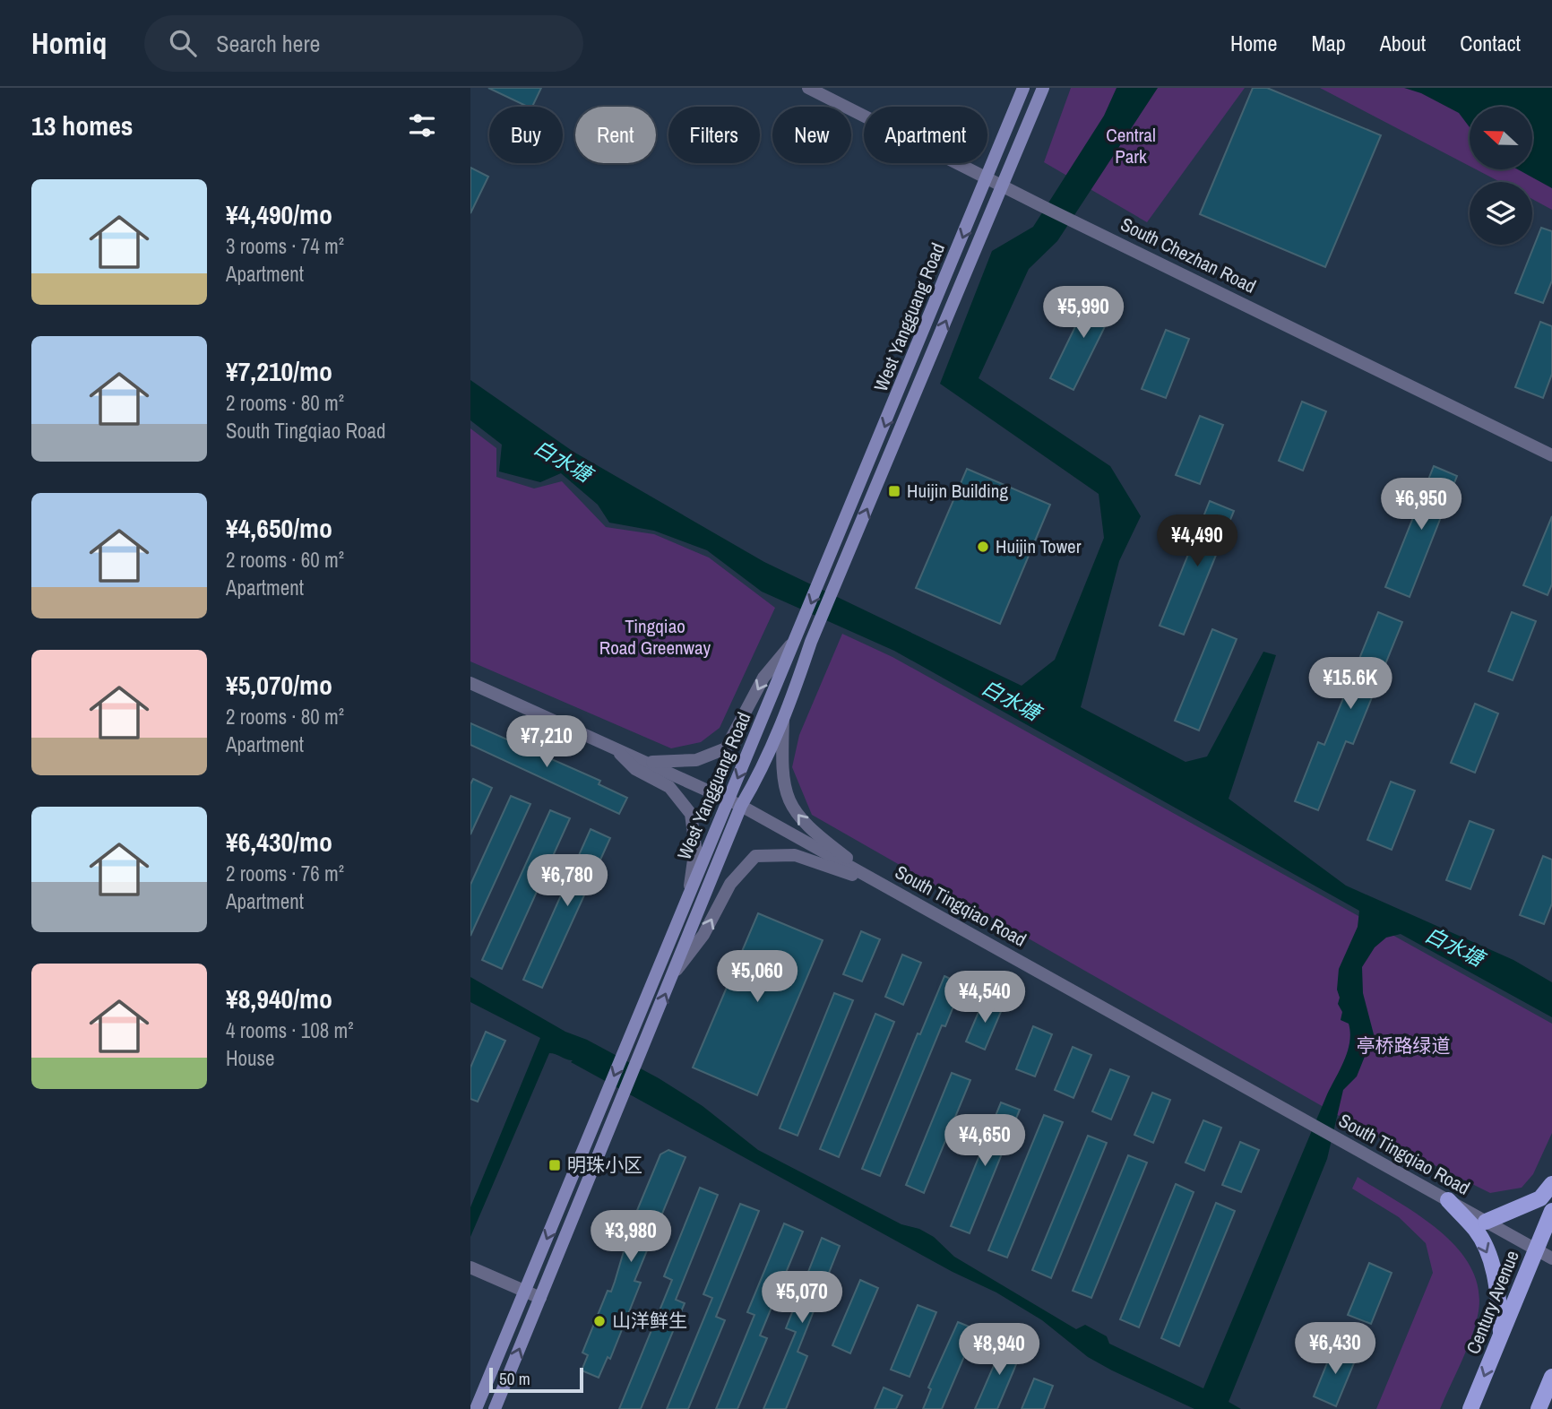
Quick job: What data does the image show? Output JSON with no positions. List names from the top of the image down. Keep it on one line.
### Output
{"streets":{"main road":["West Yangguang Road","Century Avenue"],"street":["South Chezhan Road","South Tingqiao Road"]},"crossings":[["South Chezhan Road","West Yangguang Road"],["West Yangguang Road","South Tingqiao Road"],["South Tingqiao Road","Century Avenue"]],"water":["白水塘"],"parks":["Central Park","Tingqiao Road Greenway","亭桥路绿道"],"places":{"transit":["Huijin Building","明珠小区"],"other":["Huijin Tower","山洋鲜生"]},"scale_bar":"50 m","north":"left","page":{"header":"Homiq","search":"Search here","nav":["Home","Map","About","Contact"],"heading":"13 homes","chip":["Buy","Rent","Filters","New","Apartment"],"list":[{"name":"¥4,490/mo","note":"3 rooms · 74 m² · Apartment"},{"name":"¥7,210/mo","note":"2 rooms · 80 m² · South Tingqiao Road"},{"name":"¥4,650/mo","note":"2 rooms · 60 m² · Apartment"},{"name":"¥5,070/mo","note":"2 rooms · 80 m² · Apartment"},{"name":"¥6,430/mo","note":"2 rooms · 76 m² · Apartment"},{"name":"¥8,940/mo","note":"4 rooms · 108 m² · House"}],"price":["¥5,990","¥6,950","¥4,490","¥15.6K","¥7,210","¥6,780","¥5,060","¥4,540","¥4,650","¥3,980","¥5,070","¥6,430","¥8,940"],"scale":"50 m"}}
